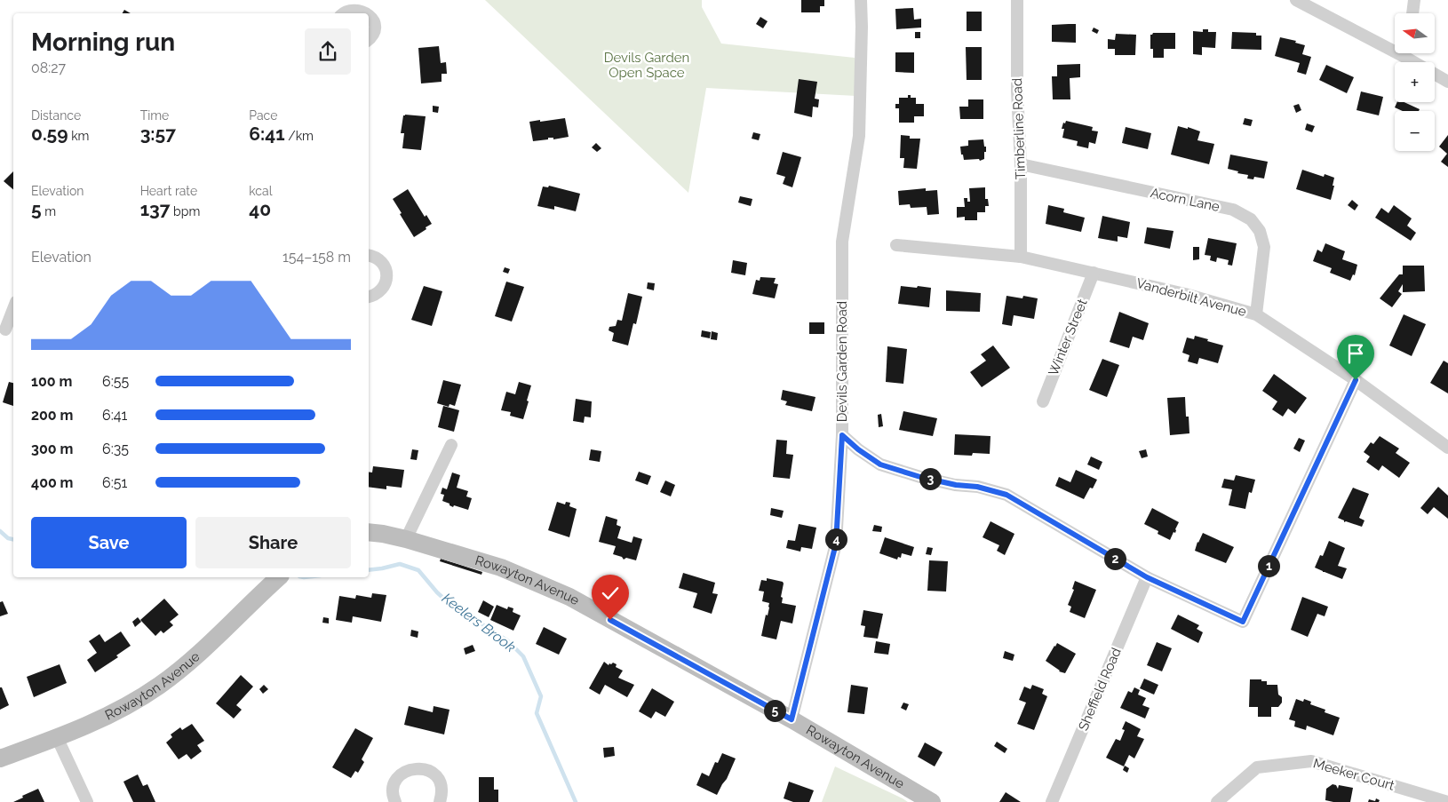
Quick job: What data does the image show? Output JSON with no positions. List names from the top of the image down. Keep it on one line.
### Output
{"streets":{"street":["Timberline Road","Acorn Lane","Vanderbilt Avenue","Winter Street","Devils Garden Road","Rowayton Avenue","Sheffield Road","Meeker Court"]},"crossings":[["Timberline Road","Acorn Lane"],["Timberline Road","Vanderbilt Avenue"],["Acorn Lane","Vanderbilt Avenue"],["Vanderbilt Avenue","Winter Street"],["Devils Garden Road","Rowayton Avenue"]],"water":["Keelers Brook"],"parks":["Devils Garden Open Space"],"north":"left","page":{"map_buttons":["+","−"],"heading":["Morning run","08:27"],"stats":[["Distance","0.59 km"],["Time","3:57"],["Pace","6:41 /km"],["Elevation","5 m"],["Heart rate","137 bpm"],["kcal","40"]],"chart":["Elevation","154–158 m"],"list":[{"name":"100 m","note":"6:55"},{"name":"200 m","note":"6:41"},{"name":"300 m","note":"6:35"},{"name":"400 m","note":"6:51"}],"pins":["3","4","2","1","5"],"buttons":["Save","Share"]}}
